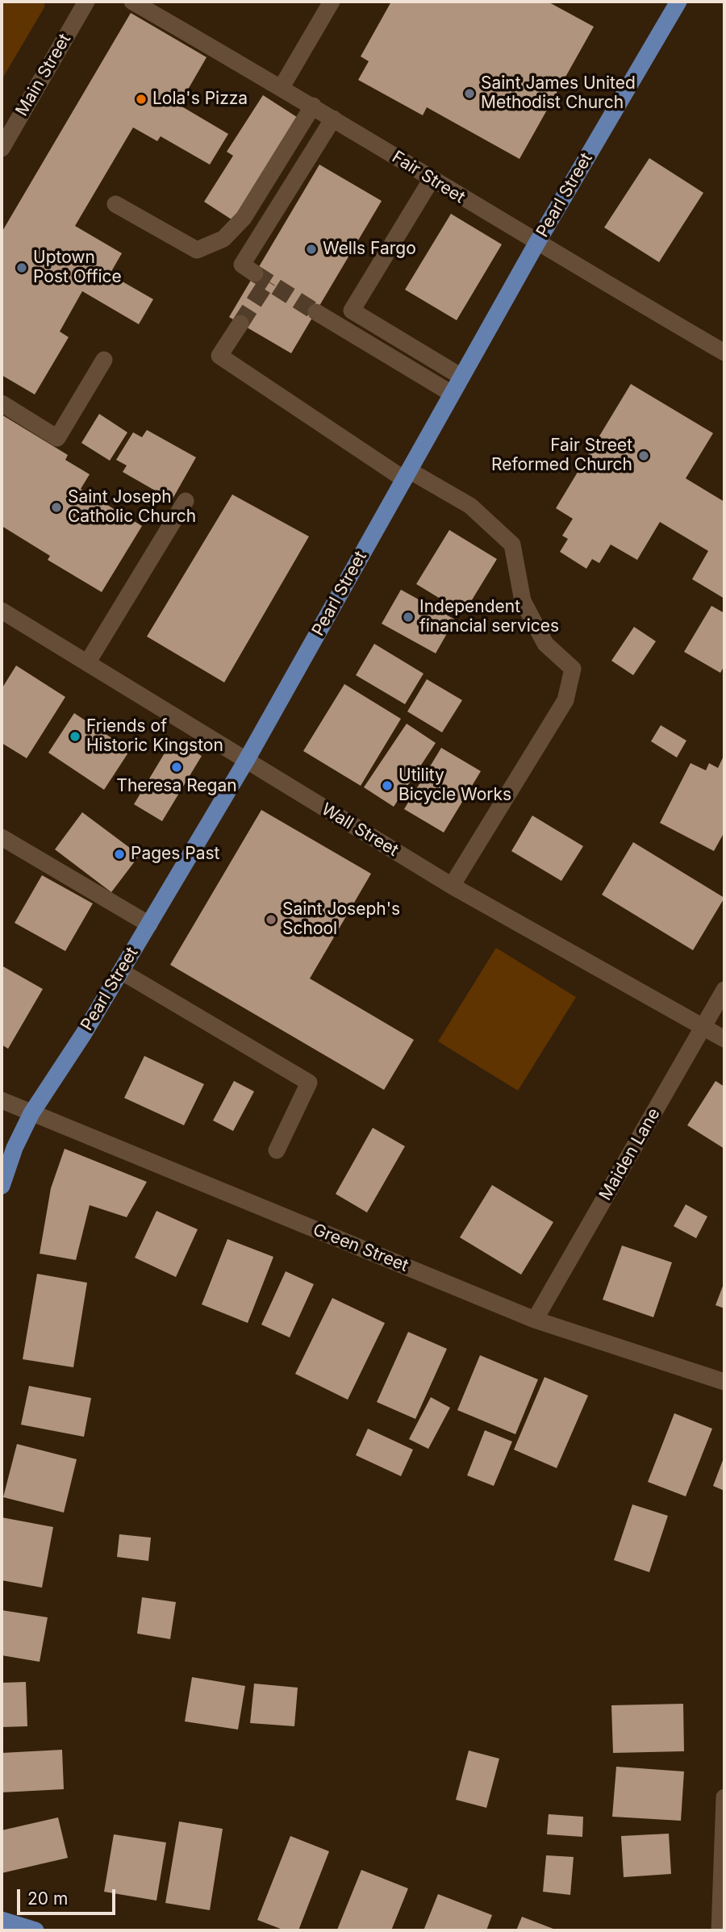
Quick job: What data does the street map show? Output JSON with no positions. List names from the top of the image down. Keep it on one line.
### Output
{"streets":{"main road":["Pearl Street"],"street":["Main Street","Fair Street","Wall Street","Maiden Lane","Green Street"]},"crossings":[["Fair Street","Pearl Street"],["Pearl Street","Wall Street"],["Pearl Street","Green Street"],["Wall Street","Maiden Lane"],["Maiden Lane","Green Street"]],"places":["Saint James United Methodist Church","Lola's Pizza","Wells Fargo","Uptown Post Office","Fair Street Reformed Church","Saint Joseph Catholic Church","Independent financial services","Friends of Historic Kingston","Theresa Regan","Utility Bicycle Works","Pages Past","Saint Joseph's School"],"scale_bar":"20 m"}
